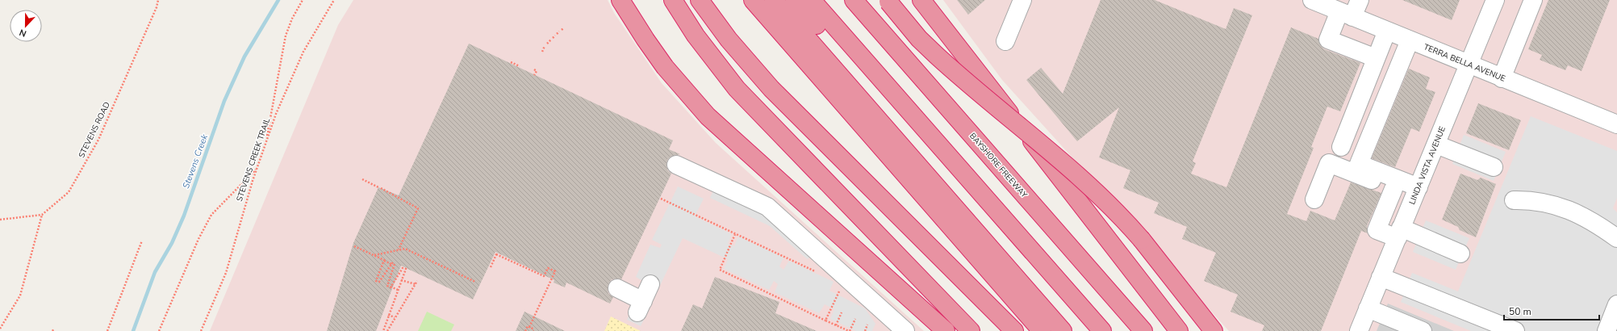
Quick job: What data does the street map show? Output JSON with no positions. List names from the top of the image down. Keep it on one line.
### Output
{"streets":{"highway":["BAYSHORE FREEWAY"],"street":["TERRA BELLA AVENUE","LINDA VISTA AVENUE"],"path":["STEVENS ROAD","STEVENS CREEK TRAIL"]},"crossings":[["TERRA BELLA AVENUE","LINDA VISTA AVENUE"]],"water":["Stevens Creek"],"scale_bar":"50 m","north":"bottom"}
